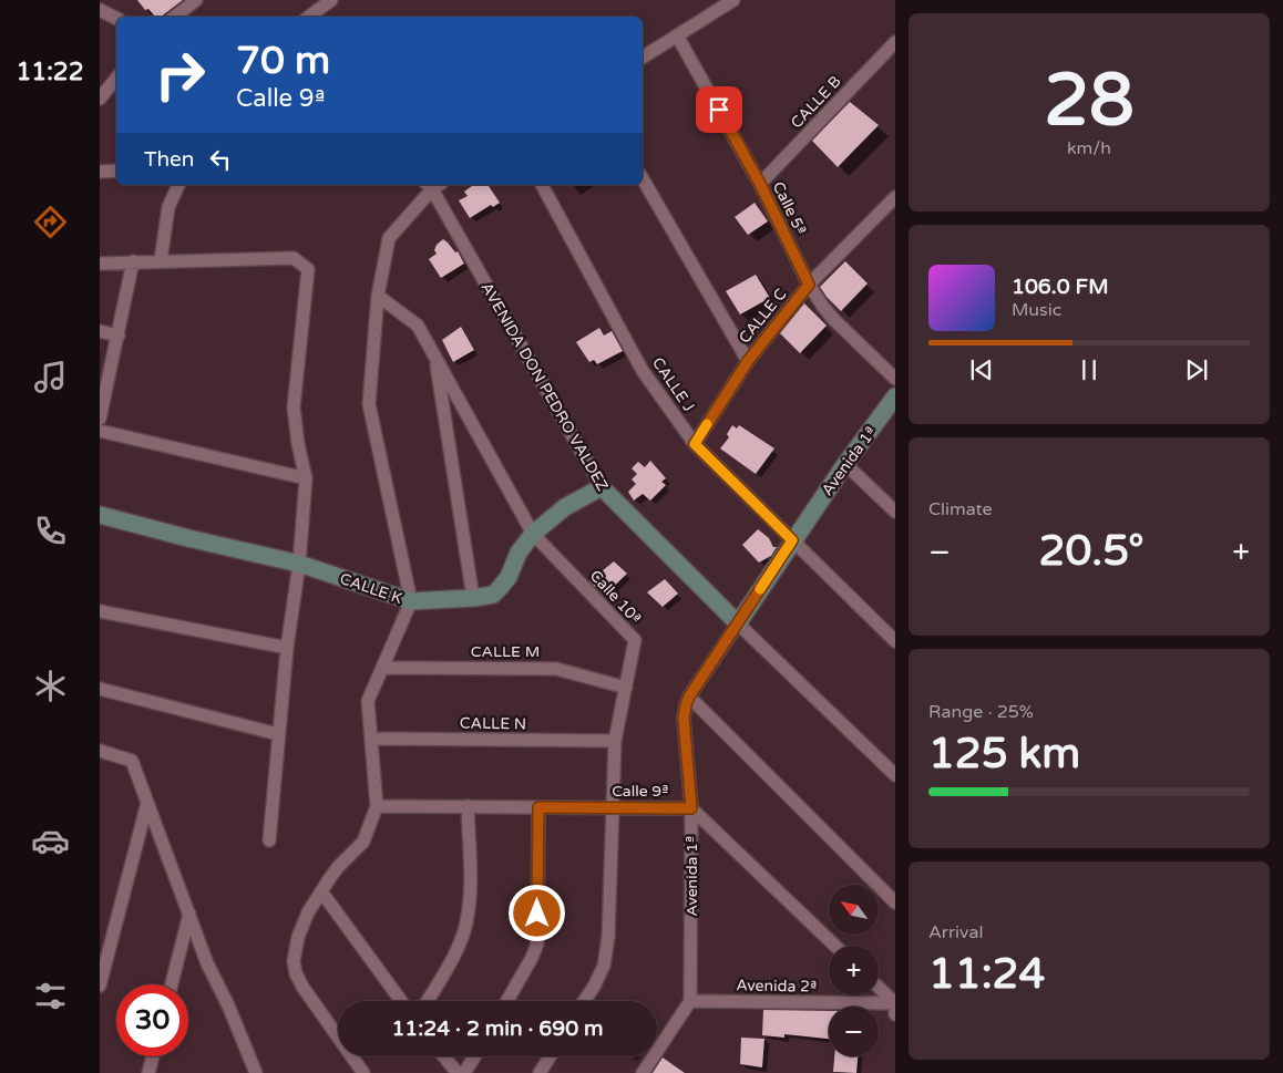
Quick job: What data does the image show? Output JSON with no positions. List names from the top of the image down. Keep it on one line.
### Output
{"streets":{"street":["CALLE B","Calle 5ª","CALLE C","CALLE J","AVENIDA DON PEDRO VALDEZ","Avenida 1ª","CALLE K","Calle 10ª","CALLE M","CALLE N","Calle 9ª","Avenida 2ª"]},"crossings":[["CALLE B","Calle 5ª"],["Calle 5ª","CALLE C"],["CALLE C","CALLE J"],["CALLE J","Avenida 1ª"],["AVENIDA DON PEDRO VALDEZ","Avenida 1ª"],["AVENIDA DON PEDRO VALDEZ","CALLE K"],["Avenida 1ª","Calle 9ª"],["Avenida 1ª","Avenida 2ª"],["CALLE K","Calle 10ª"],["Calle 10ª","CALLE M"],["Calle 10ª","CALLE N"],["Calle 10ª","Calle 9ª"]],"north":"top left","page":{"tabs":"11:22","tile":[["28","km/h"],"Climate",["Range · 25%","125 km"],["Arrival","11:24"]],"turn":["70 m","Calle 9ª"],"then":"Then","song":["106.0 FM","Music"],"heat":["−","20.5°","+"],"map_buttons":["+","−"],"limit":"30","trip":"11:24 · 2 min · 690 m"}}
